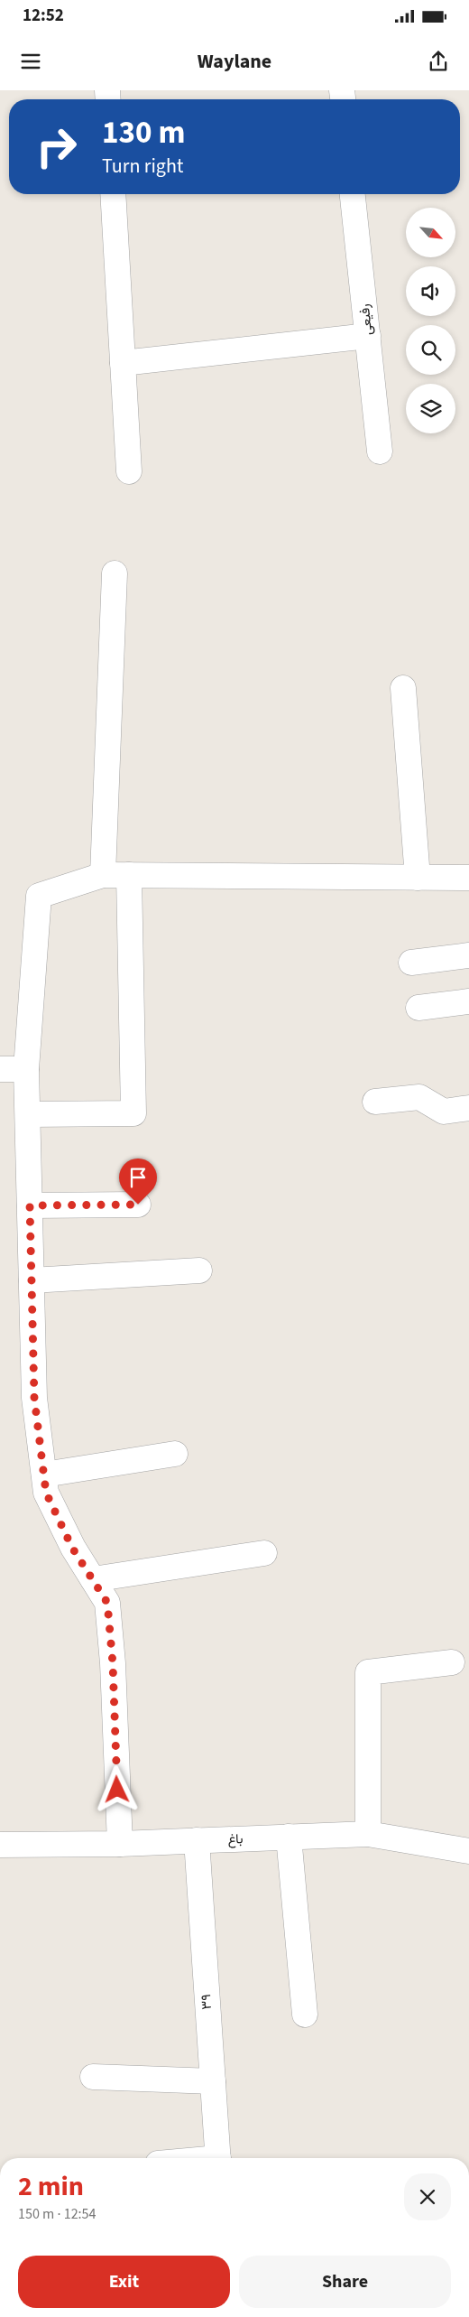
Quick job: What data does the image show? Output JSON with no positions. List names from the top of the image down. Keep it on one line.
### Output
{"streets":{"street":["رفیعی","باغ","۳۹"]},"crossings":[["باغ","۳۹"]],"north":"bottom right","page":{"status":"12:52","header":"Waylane","turn":["130 m","Turn right"],"heading":["2 min","150 m · 12:54"],"buttons":["Exit","Share"]}}
